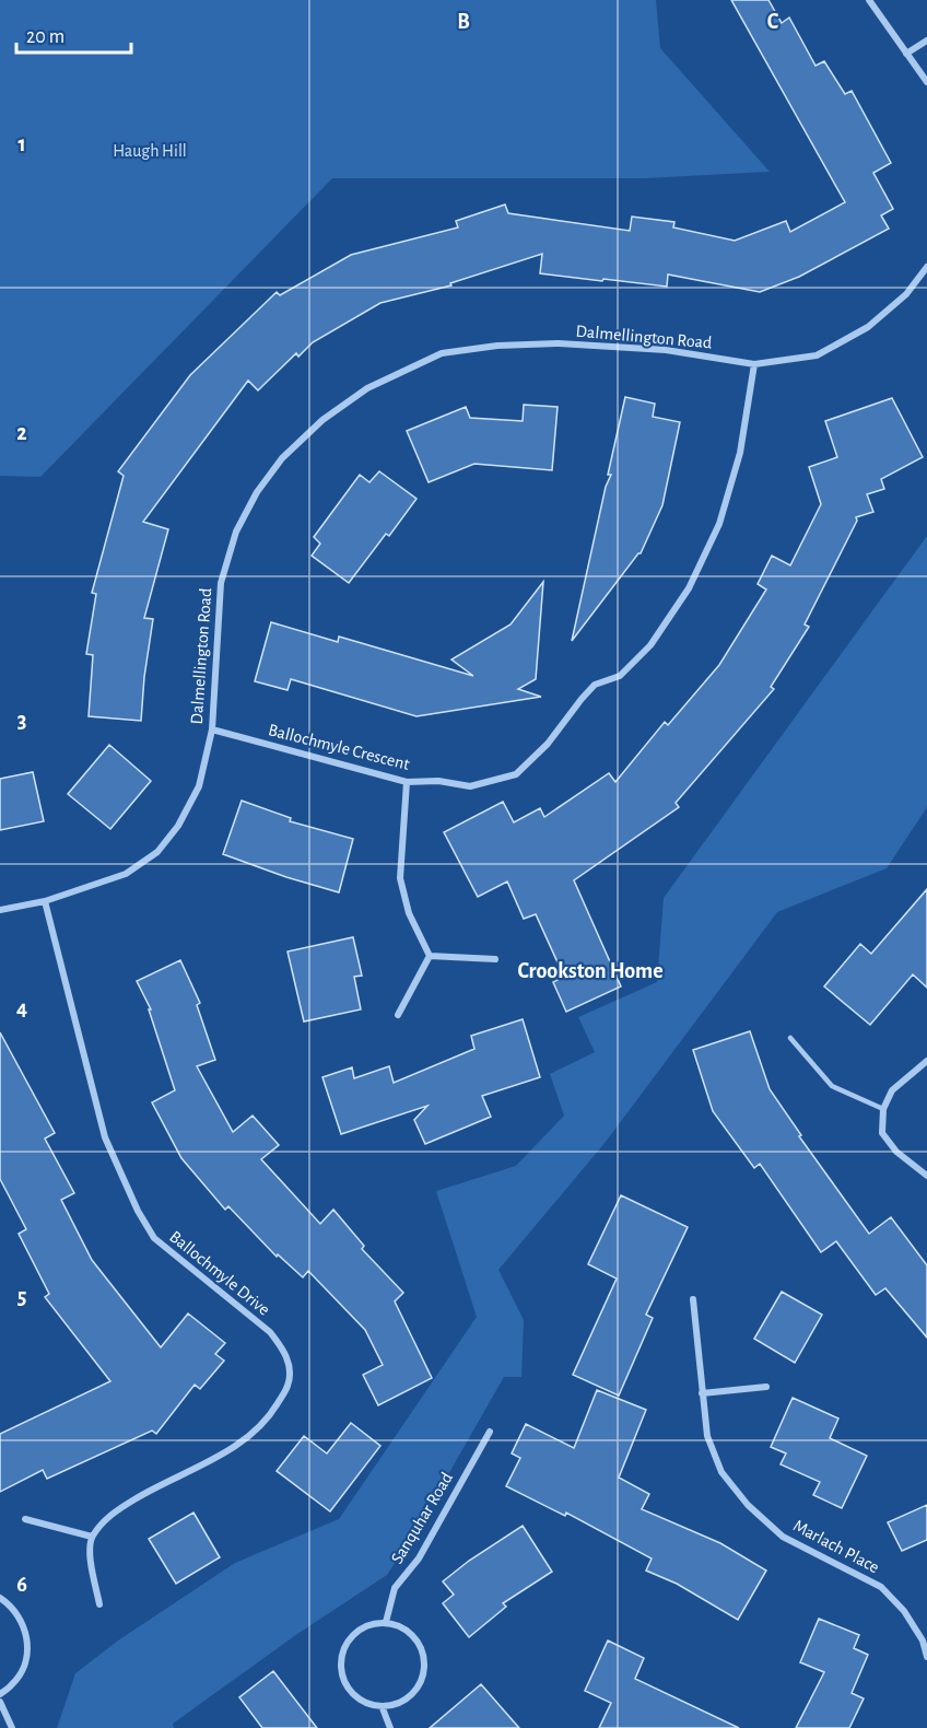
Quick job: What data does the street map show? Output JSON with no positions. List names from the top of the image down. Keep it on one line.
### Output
{"streets":{"street":["Dalmellington Road","Ballochmyle Crescent","Ballochmyle Drive","Sanquhar Road","Marlach Place"]},"crossings":[["Dalmellington Road","Ballochmyle Crescent"],["Dalmellington Road","Ballochmyle Drive"]],"districts":["Crookston Home"],"parks":["Haugh Hill"],"scale_bar":"20 m","grid":{"columns":["B","C"],"rows":["1","2","3","4","5","6"]}}
